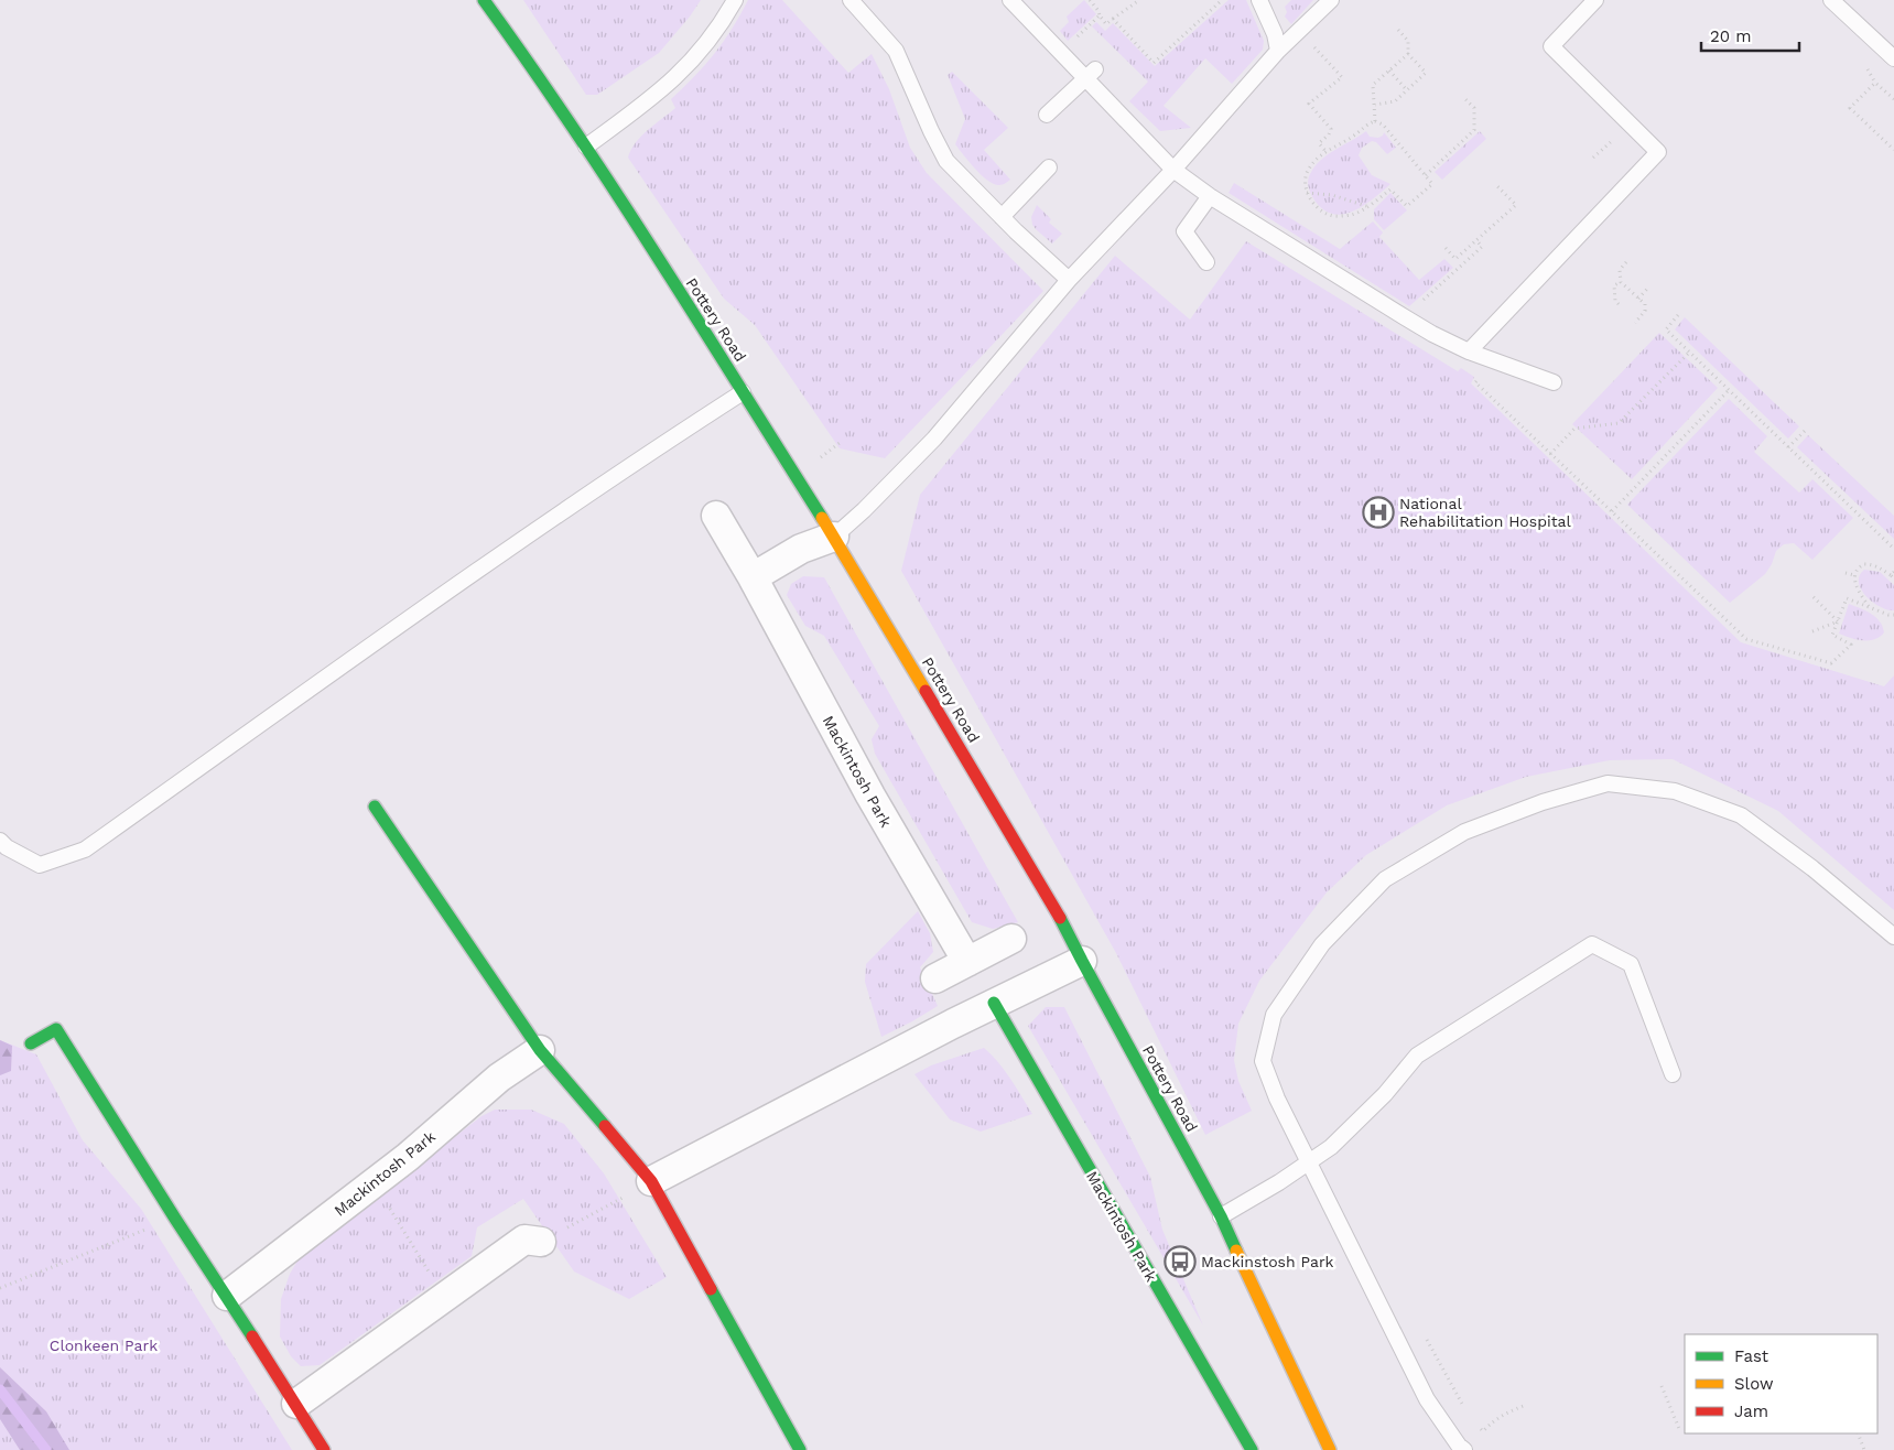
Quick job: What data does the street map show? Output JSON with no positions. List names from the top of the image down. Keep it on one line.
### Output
{"streets":{"street":["Pottery Road","Mackintosh Park"]},"parks":["Clonkeen Park"],"places":{"hospital":["National Rehabilitation Hospital"],"bus stop":["Mackinstosh Park"]},"legend":["Fast","Slow","Jam"],"scale_bar":"20 m"}
